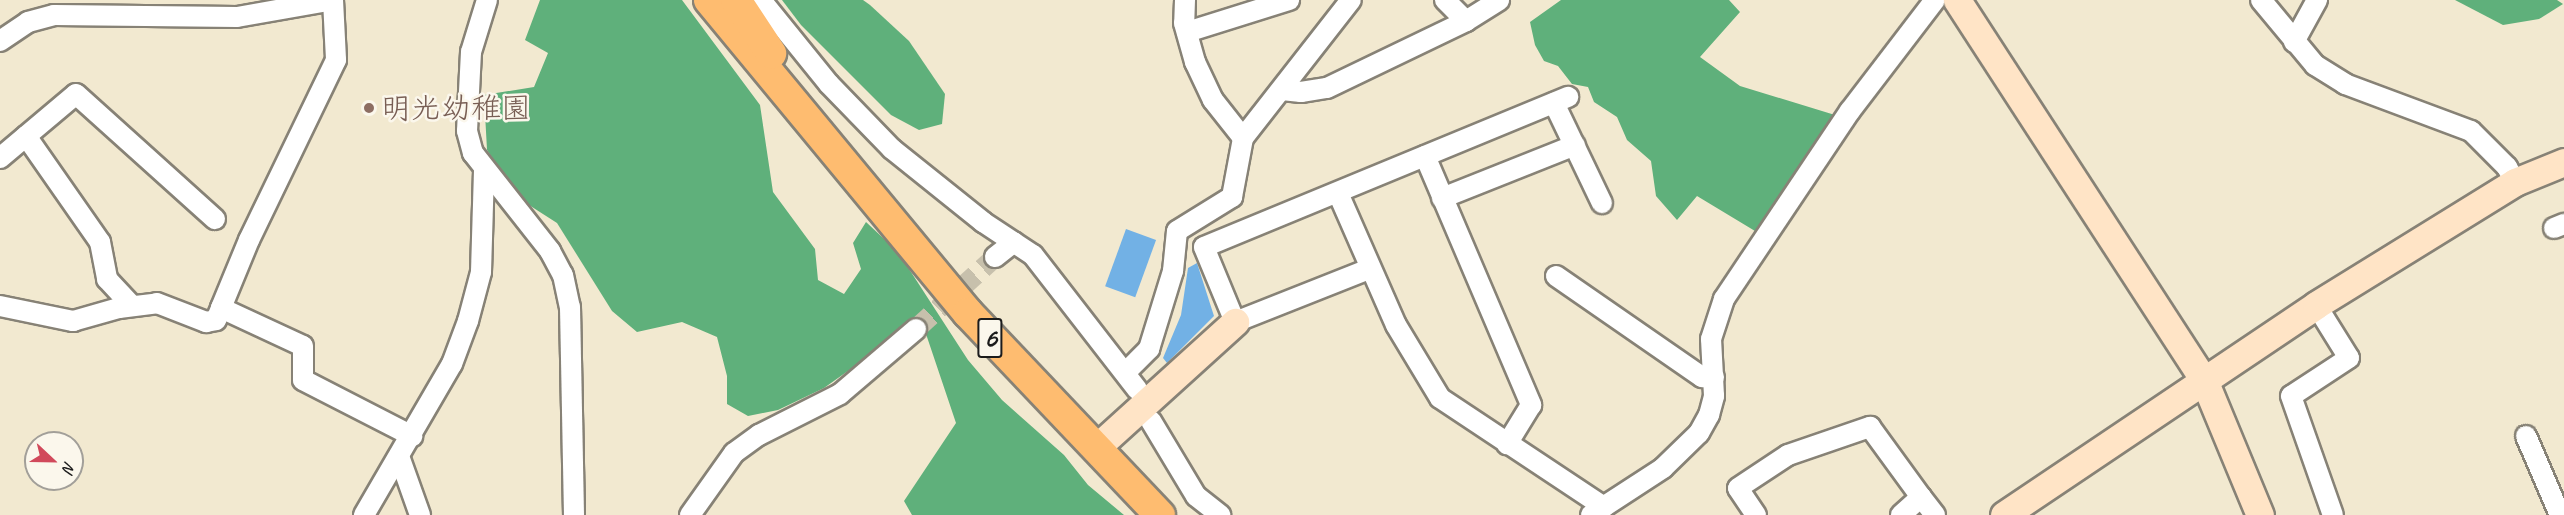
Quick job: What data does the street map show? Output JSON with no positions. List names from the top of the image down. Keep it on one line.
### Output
{"streets":{"main road":["6"]},"places":["明光幼稚園"],"north":"right"}
